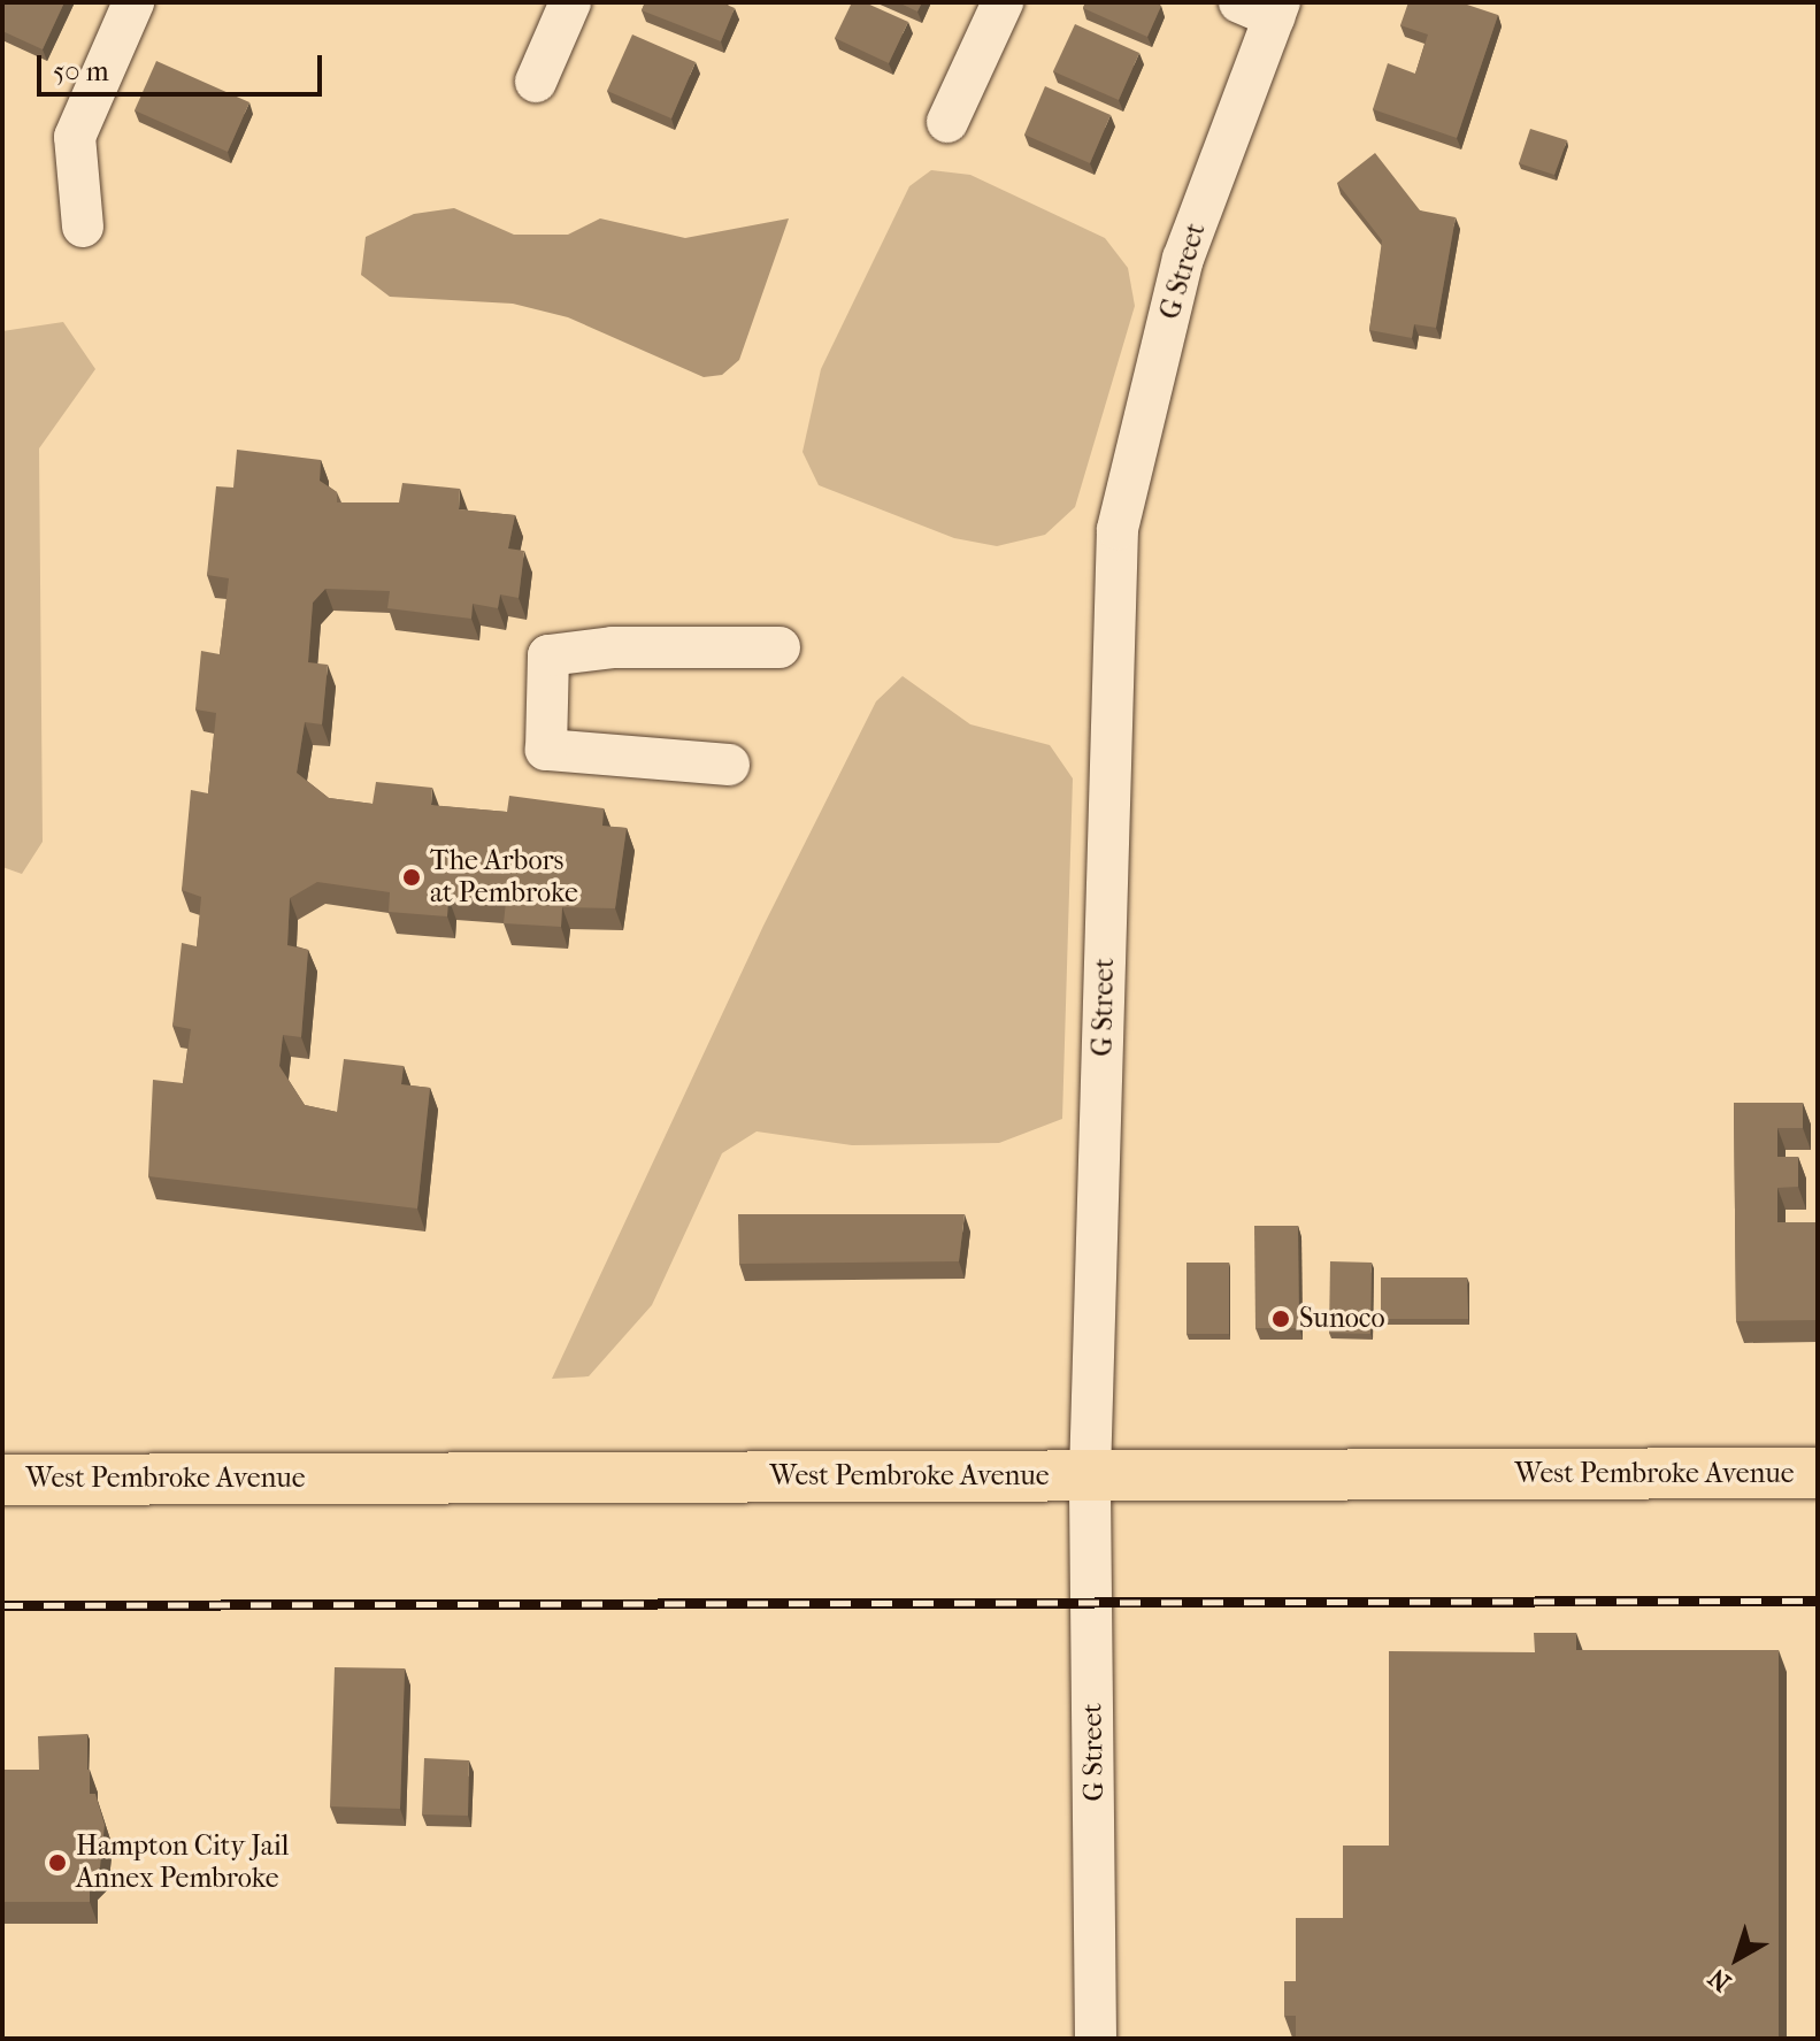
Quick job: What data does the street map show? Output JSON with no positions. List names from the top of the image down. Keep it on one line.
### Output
{"streets":{"main road":["West Pembroke Avenue"],"street":["G Street"]},"crossings":[["G Street","West Pembroke Avenue"]],"places":["The Arbors at Pembroke","Sunoco","Hampton City Jail Annex Pembroke"],"scale_bar":"50 m","north":"bottom left"}
